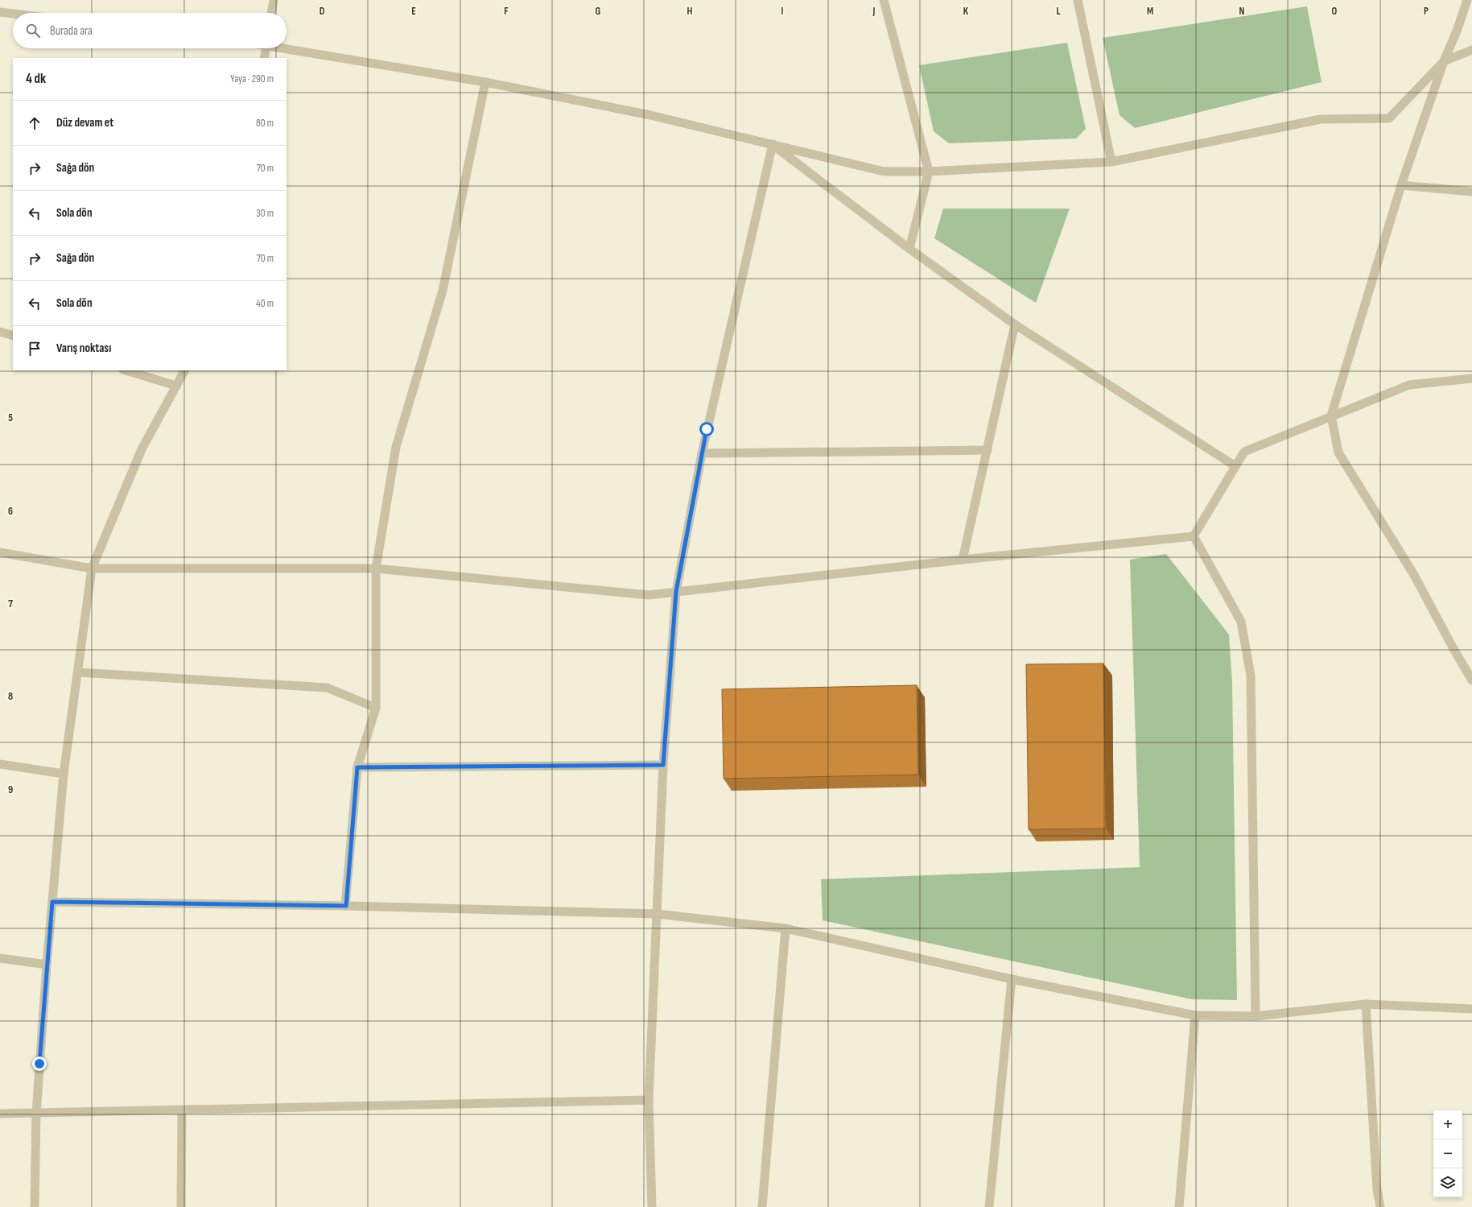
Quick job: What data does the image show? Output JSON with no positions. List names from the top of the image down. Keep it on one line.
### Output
{"page":{"search":"Burada ara","heading":["4 dk","Yaya · 290 m"],"list":[["Düz devam et","80 m"],["Sağa dön","70 m"],["Sola dön","30 m"],["Sağa dön","70 m"],["Sola dön","40 m"],"Varış noktası"],"map_buttons":["+","−"]},"grid":{"columns":["D","E","F","G","H","I","J","K","L","M","N","O","P"],"rows":["5","6","7","8","9"]}}
